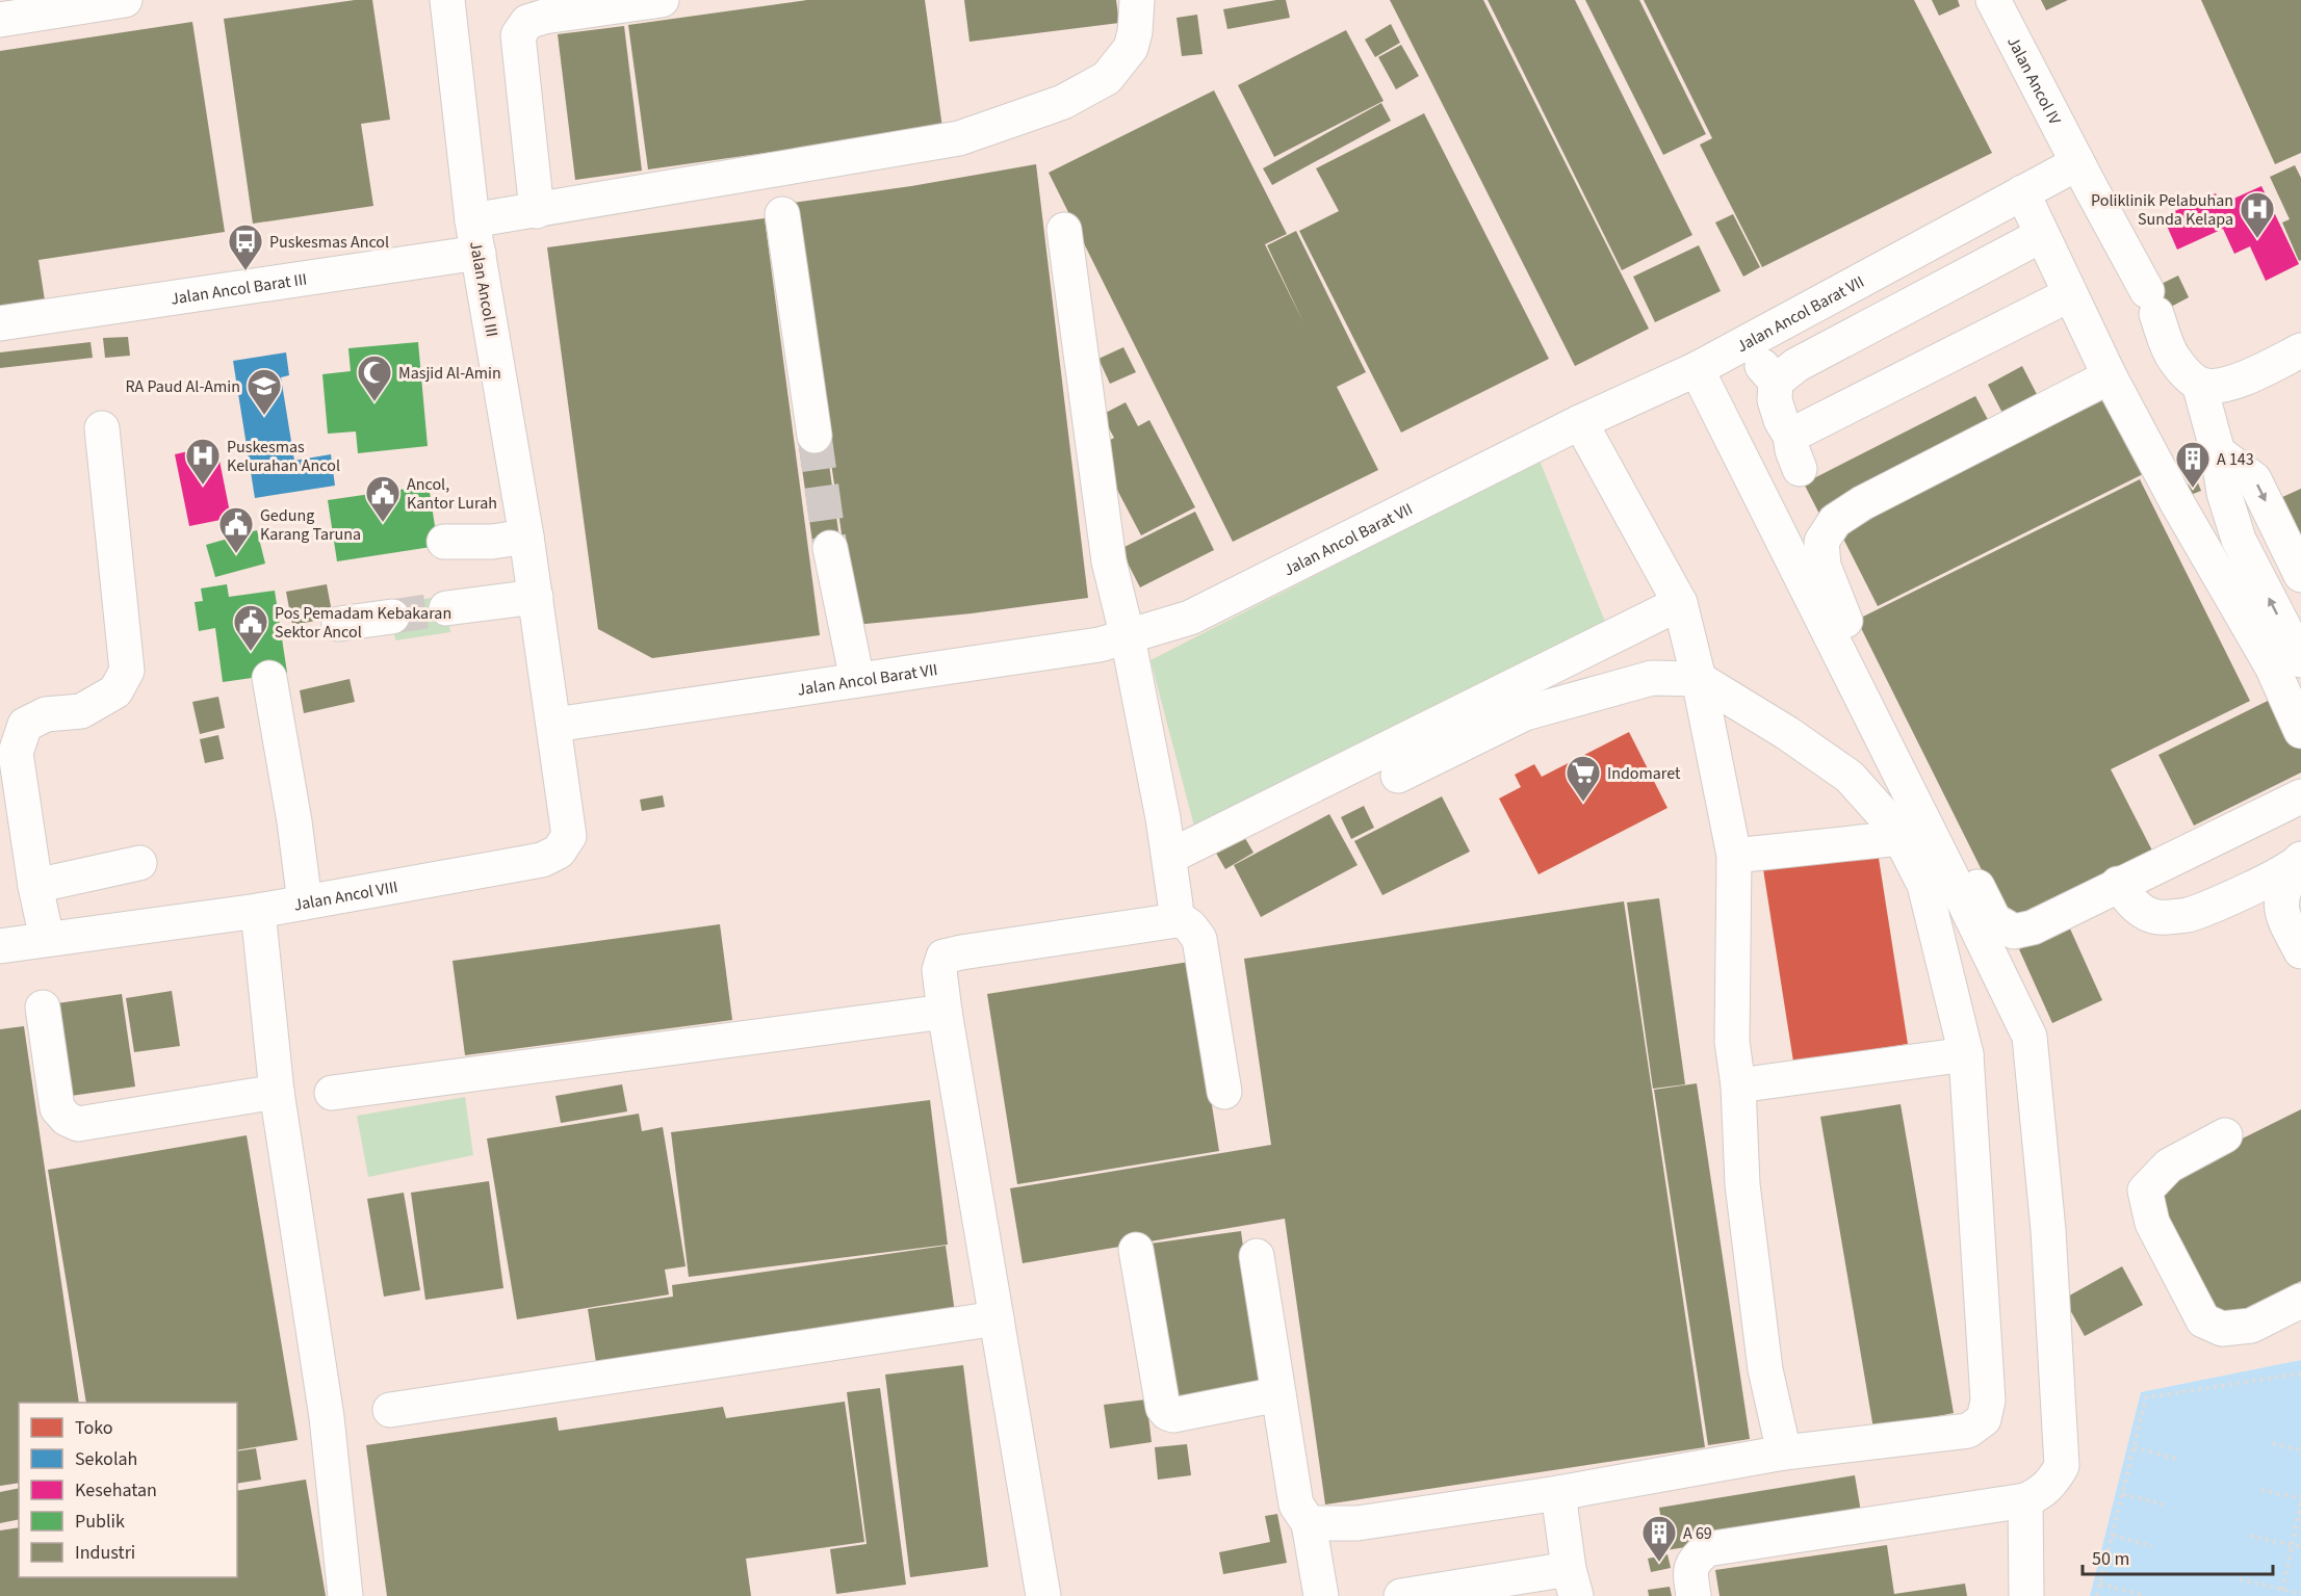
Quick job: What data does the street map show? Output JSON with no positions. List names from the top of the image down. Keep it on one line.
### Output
{"streets":{"street":["Jalan Ancol IV","Jalan Ancol Barat III","Jalan Ancol III","Jalan Ancol Barat VII","Jalan Ancol VIII"]},"crossings":[["Jalan Ancol IV","Jalan Ancol Barat VII"],["Jalan Ancol Barat III","Jalan Ancol III"],["Jalan Ancol III","Jalan Ancol Barat VII"],["Jalan Ancol III","Jalan Ancol VIII"],["Jalan Ancol Barat VII","Jalan Ancol VIII"]],"places":{"hospital":["Poliklinik Pelabuhan Sunda Kelapa","Puskesmas Kelurahan Ancol"],"bus stop":["Puskesmas Ancol"],"mosque":["Masjid Al-Amin"],"school or university":["RA Paud Al-Amin"],"building":["A 143","A 69"],"public building":["Ancol, Kantor Lurah","Gedung Karang Taruna","Pos Pemadam Kebakaran Sektor Ancol"],"supermarket":["Indomaret"]},"legend":["Toko","Sekolah","Kesehatan","Publik","Industri"],"scale_bar":"50 m"}
